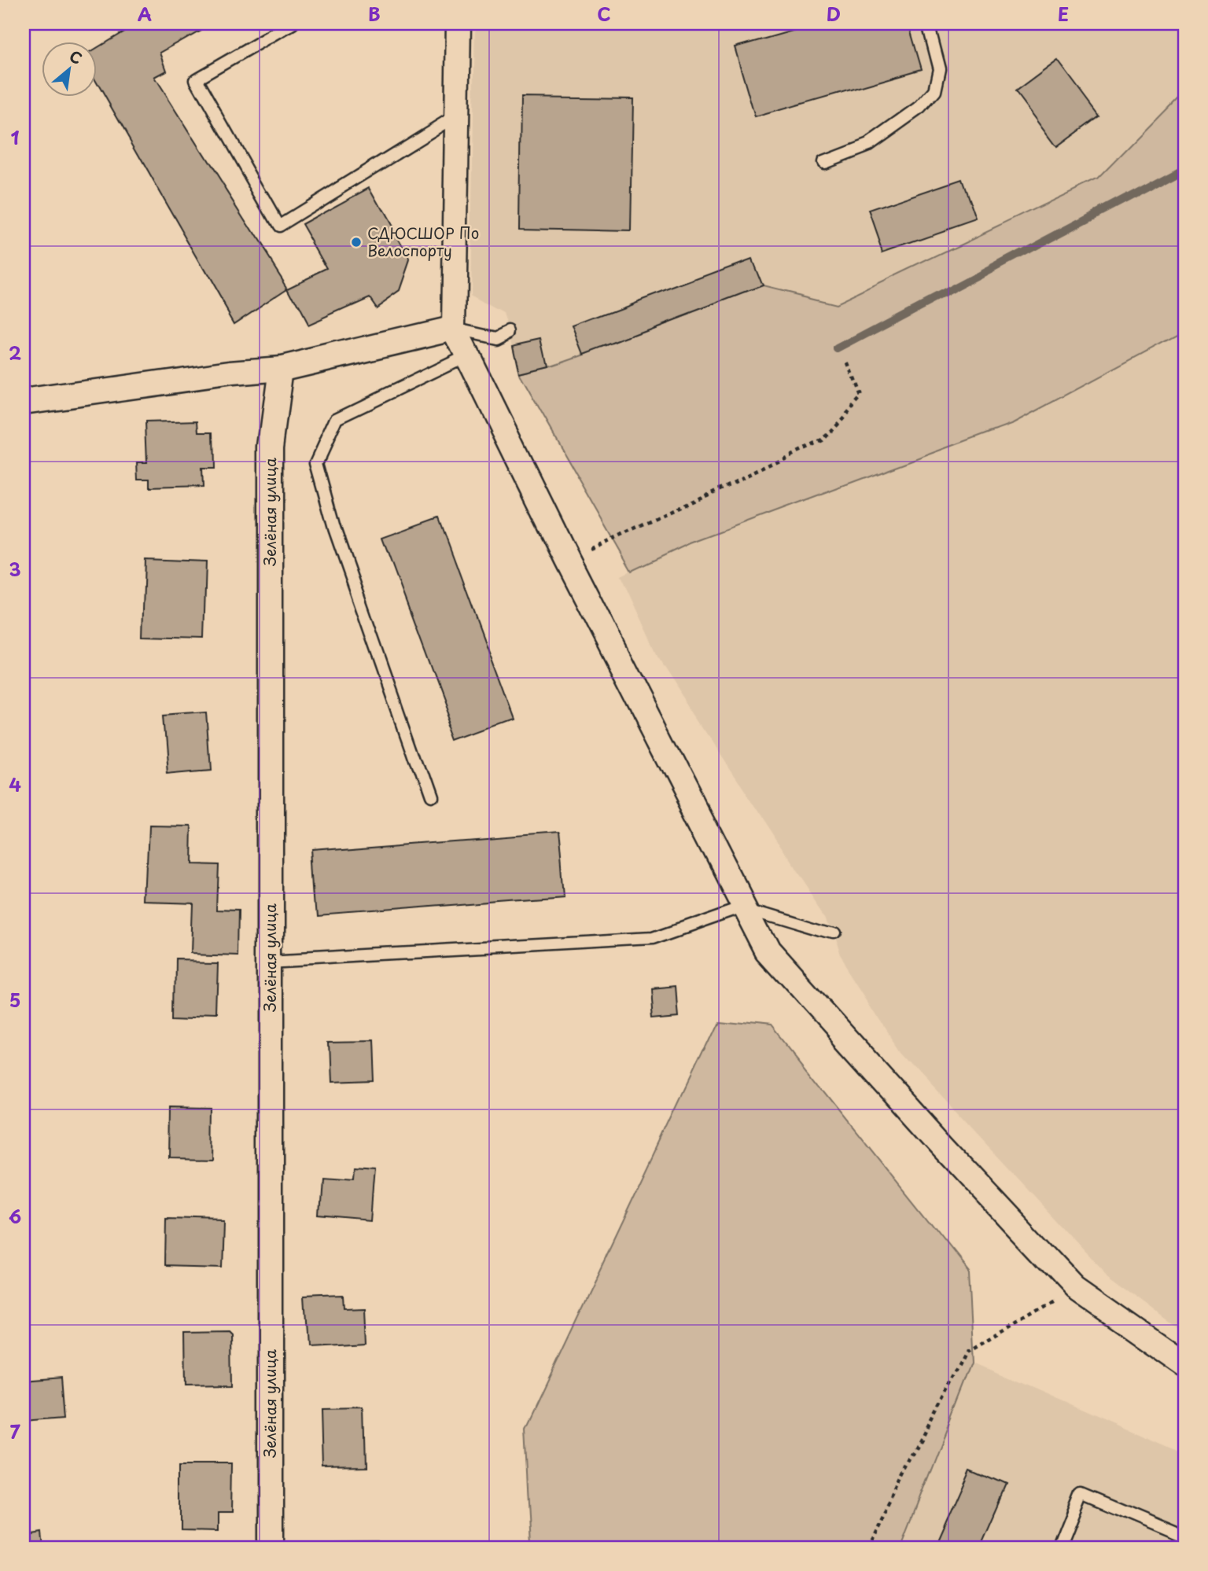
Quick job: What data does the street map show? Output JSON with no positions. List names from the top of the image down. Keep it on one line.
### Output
{"streets":{"street":["Зелёная улица"]},"places":["СДЮСШОР По Велоспорту"],"north":"top right","grid":{"columns":["A","B","C","D","E"],"rows":["1","2","3","4","5","6","7"]}}
